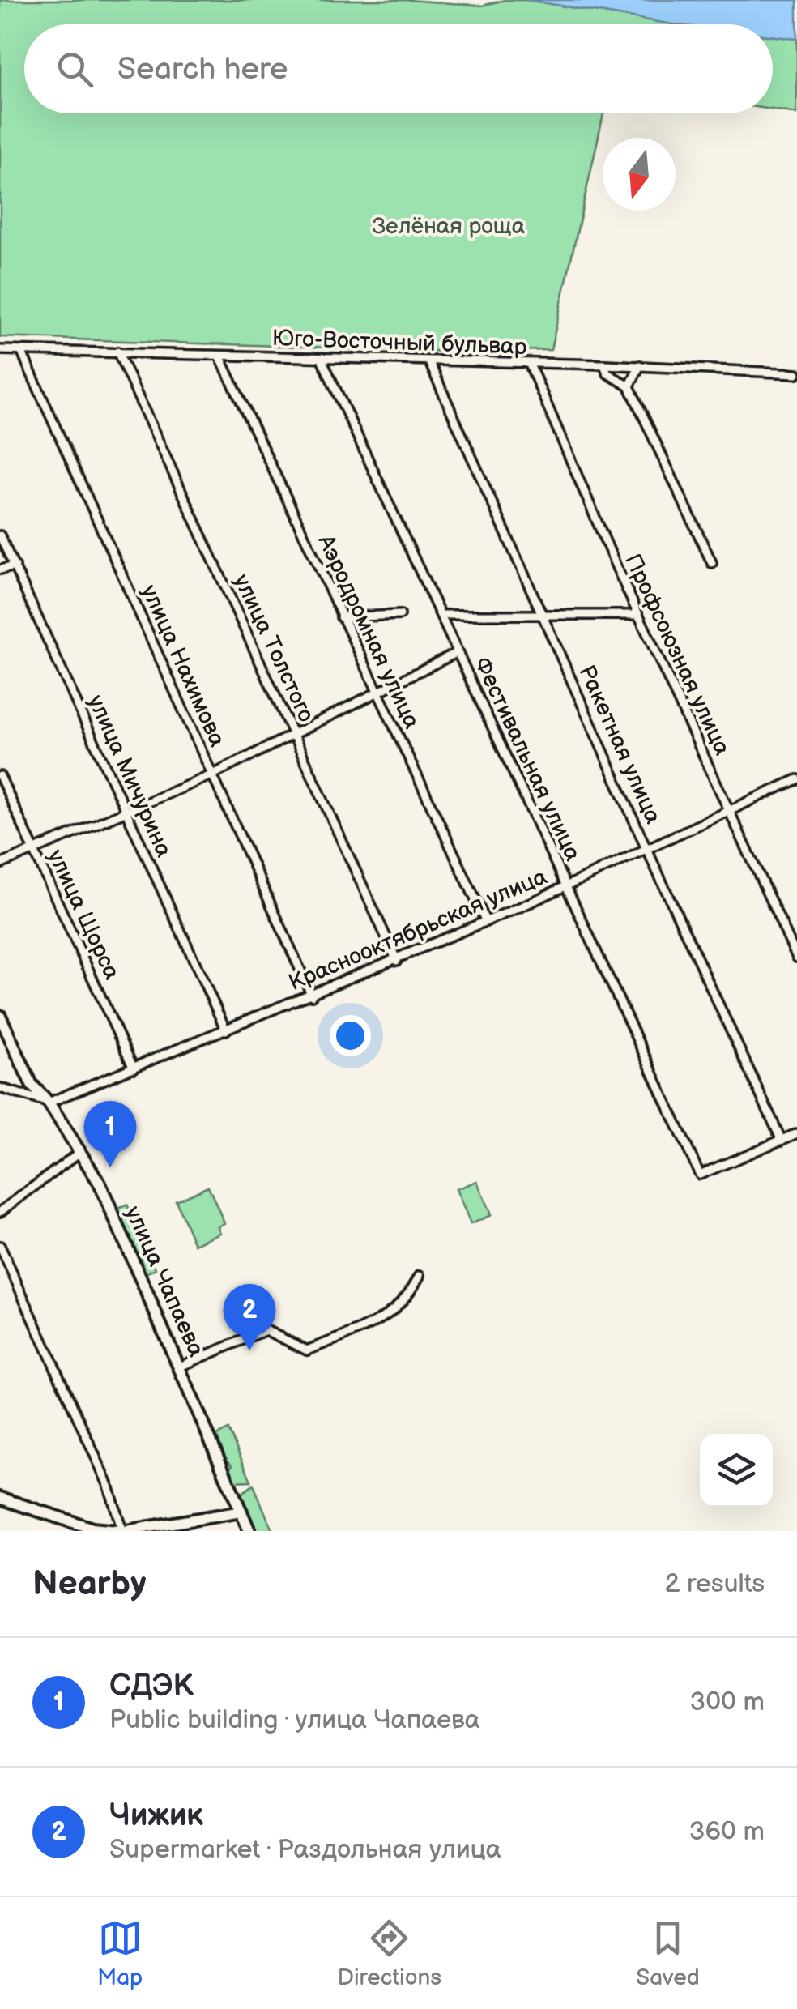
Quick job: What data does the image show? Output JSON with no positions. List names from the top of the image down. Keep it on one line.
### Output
{"streets":{"main road":["улица Чапаева"],"street":["Юго-Восточный бульвар","Аэродромная улица","улица Толстого","Профсоюзная улица","улица Нахимова","Ракетная улица","Фестивальная улица","улица Мичурина","улица Щорса","Краснооктябрьская улица"]},"crossings":[["Юго-Восточный бульвар","Аэродромная улица"],["Юго-Восточный бульвар","улица Толстого"],["Юго-Восточный бульвар","Профсоюзная улица"],["Юго-Восточный бульвар","улица Нахимова"],["Юго-Восточный бульвар","Ракетная улица"],["Юго-Восточный бульвар","Фестивальная улица"],["Аэродромная улица","Краснооктябрьская улица"],["улица Толстого","Краснооктябрьская улица"],["Профсоюзная улица","Краснооктябрьская улица"],["улица Нахимова","Краснооктябрьская улица"],["Ракетная улица","Фестивальная улица"],["Ракетная улица","Краснооктябрьская улица"],["Фестивальная улица","Краснооктябрьская улица"],["улица Мичурина","Краснооктябрьская улица"],["улица Щорса","Краснооктябрьская улица"],["Краснооктябрьская улица","улица Чапаева"]],"parks":["Зелёная роща"],"north":"bottom","page":{"search":"Search here","pins":["1","2"],"heading":["Nearby","2 results"],"list":[{"mark":"1","name":"СДЭК","note":"Public building · улица Чапаева","value":"300 m"},{"mark":"2","name":"Чижик","note":"Supermarket · Раздольная улица","value":"360 m"}],"nav":["Map","Directions","Saved"]}}
